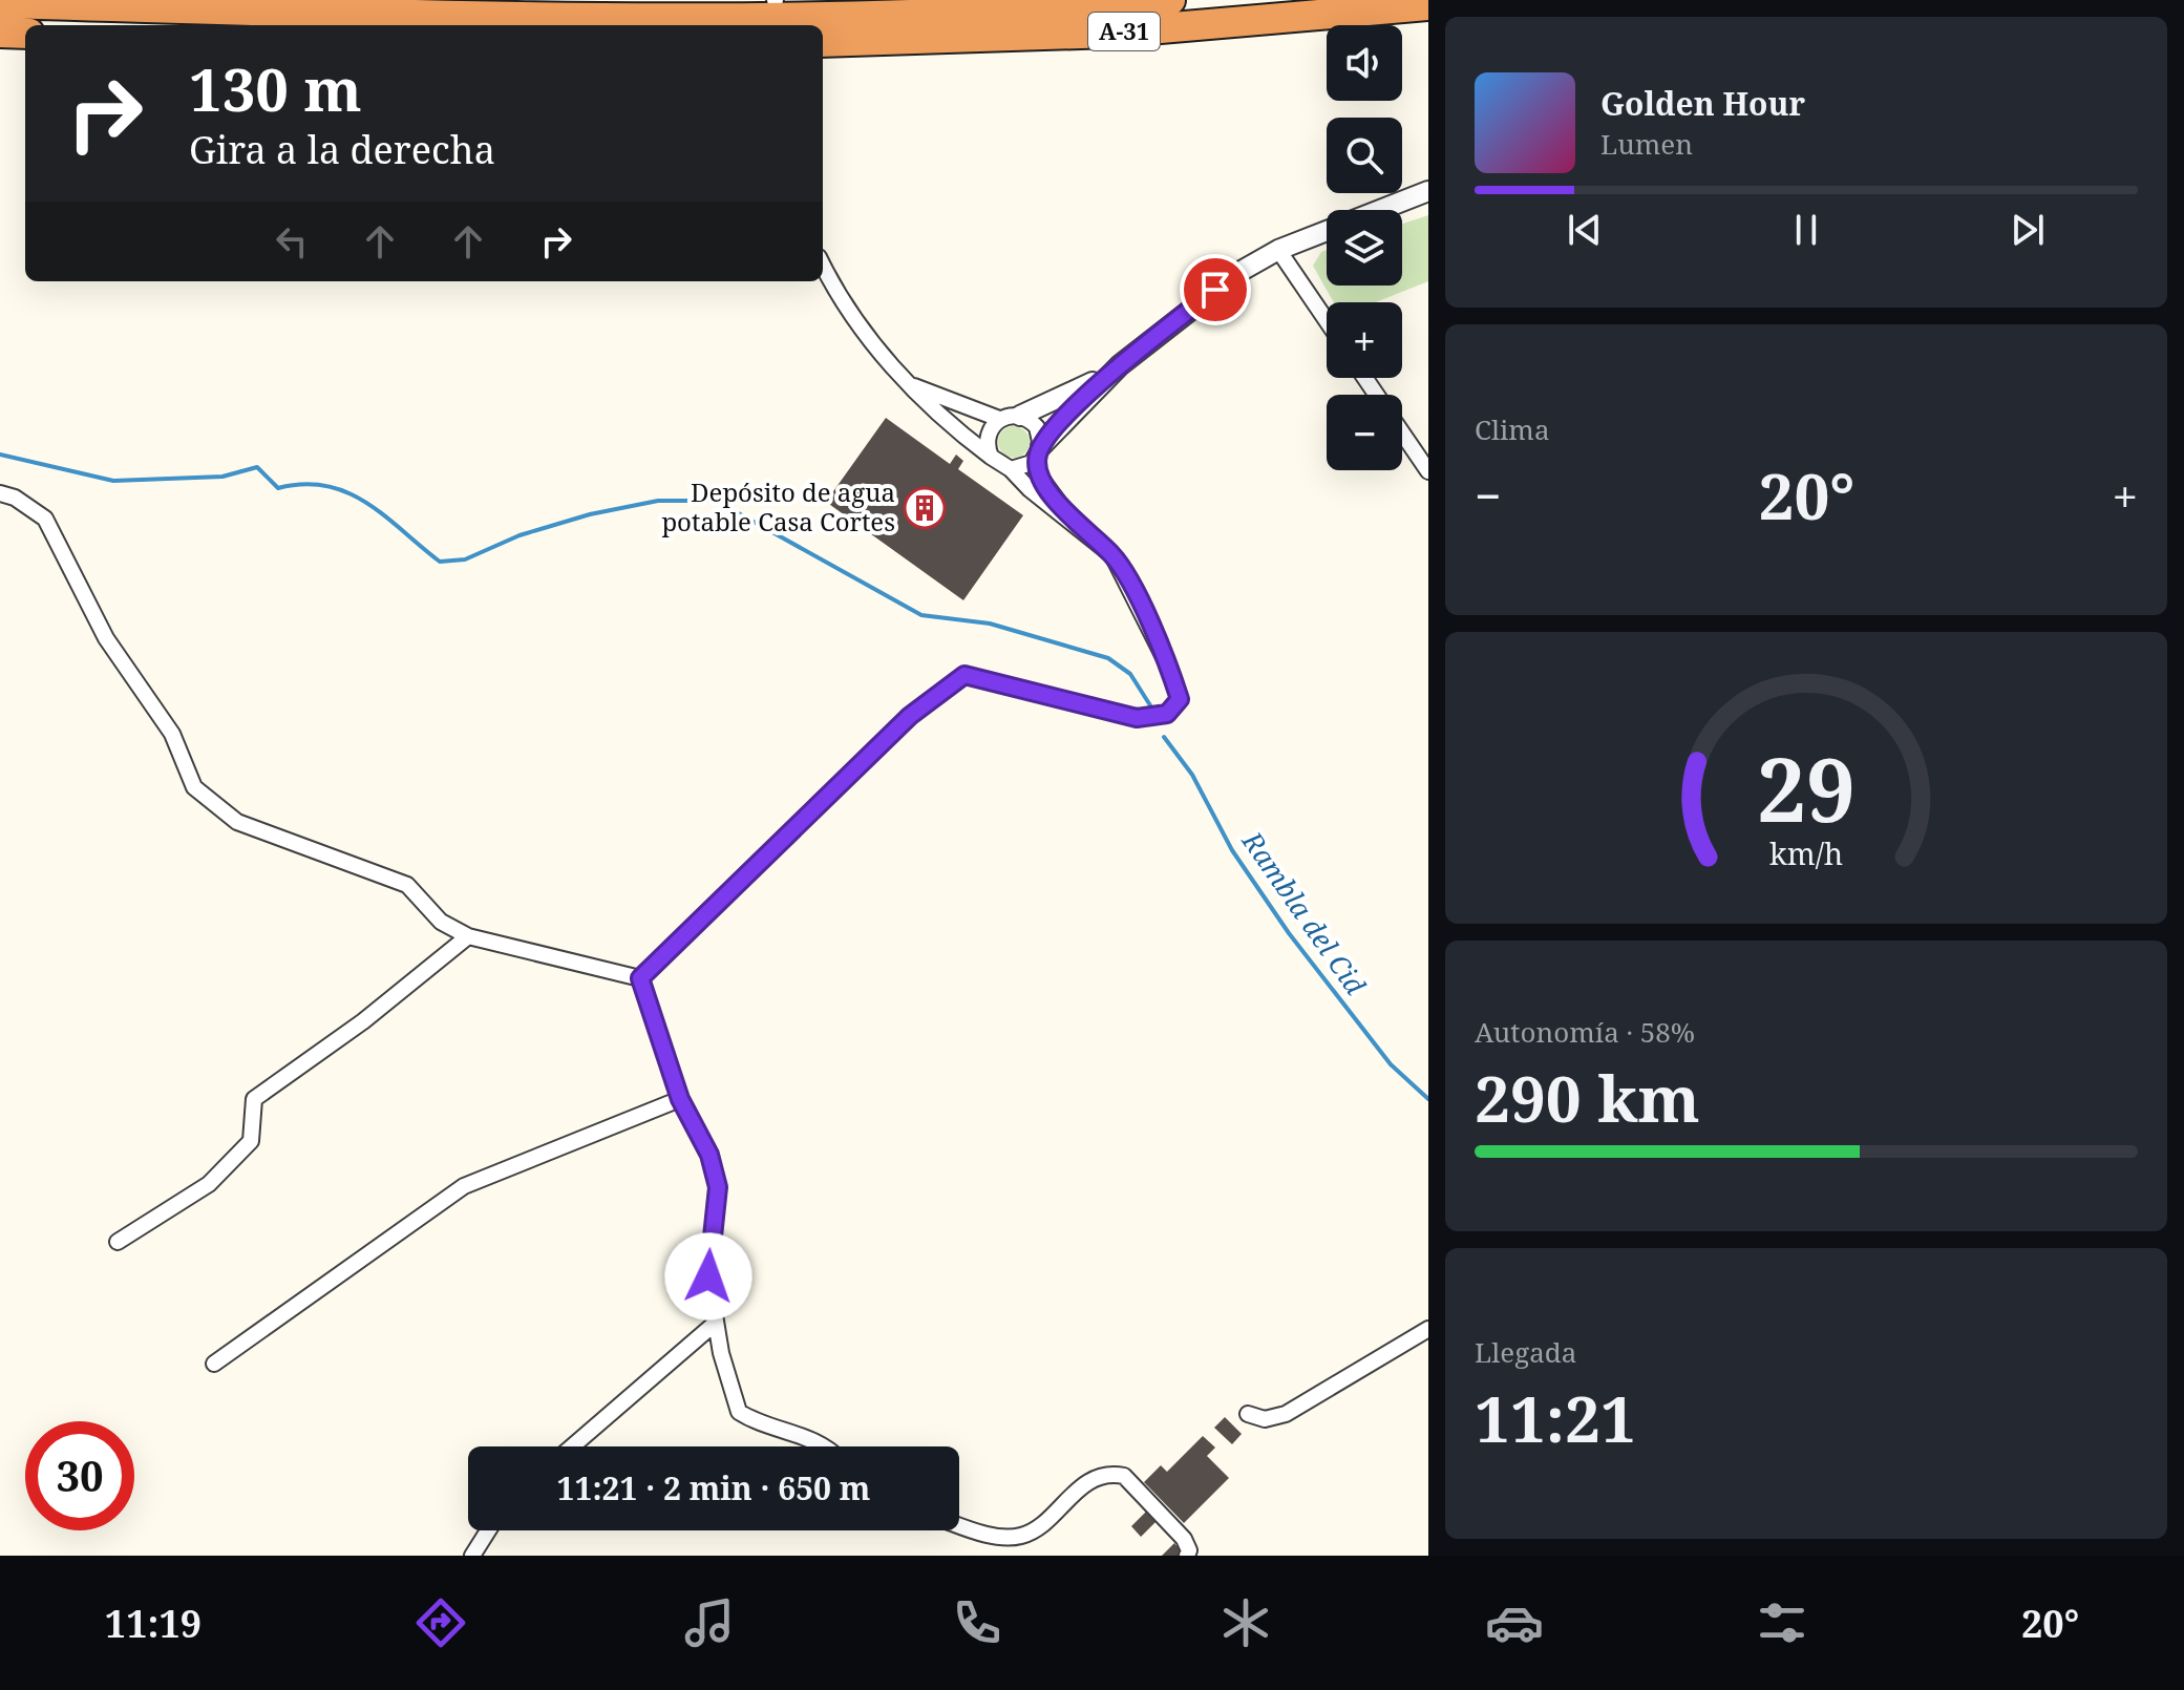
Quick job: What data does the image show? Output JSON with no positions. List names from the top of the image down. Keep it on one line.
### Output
{"streets":{"highway":["A-31"]},"water":["Rambla del Cid"],"places":{"building":["Depósito de agua potable Casa Cortes"]},"page":{"map_buttons":["+","−"],"turn":["130 m","Gira a la derecha"],"song":["Golden Hour","Lumen"],"tile":["Clima",["Autonomía · 58%","290 km"],["Llegada","11:21"]],"heat":["−","20°","+"],"limit":"30","trip":"11:21 · 2 min · 650 m","tabs":["11:19","20°"],"gauge":["29","km/h"]}}
